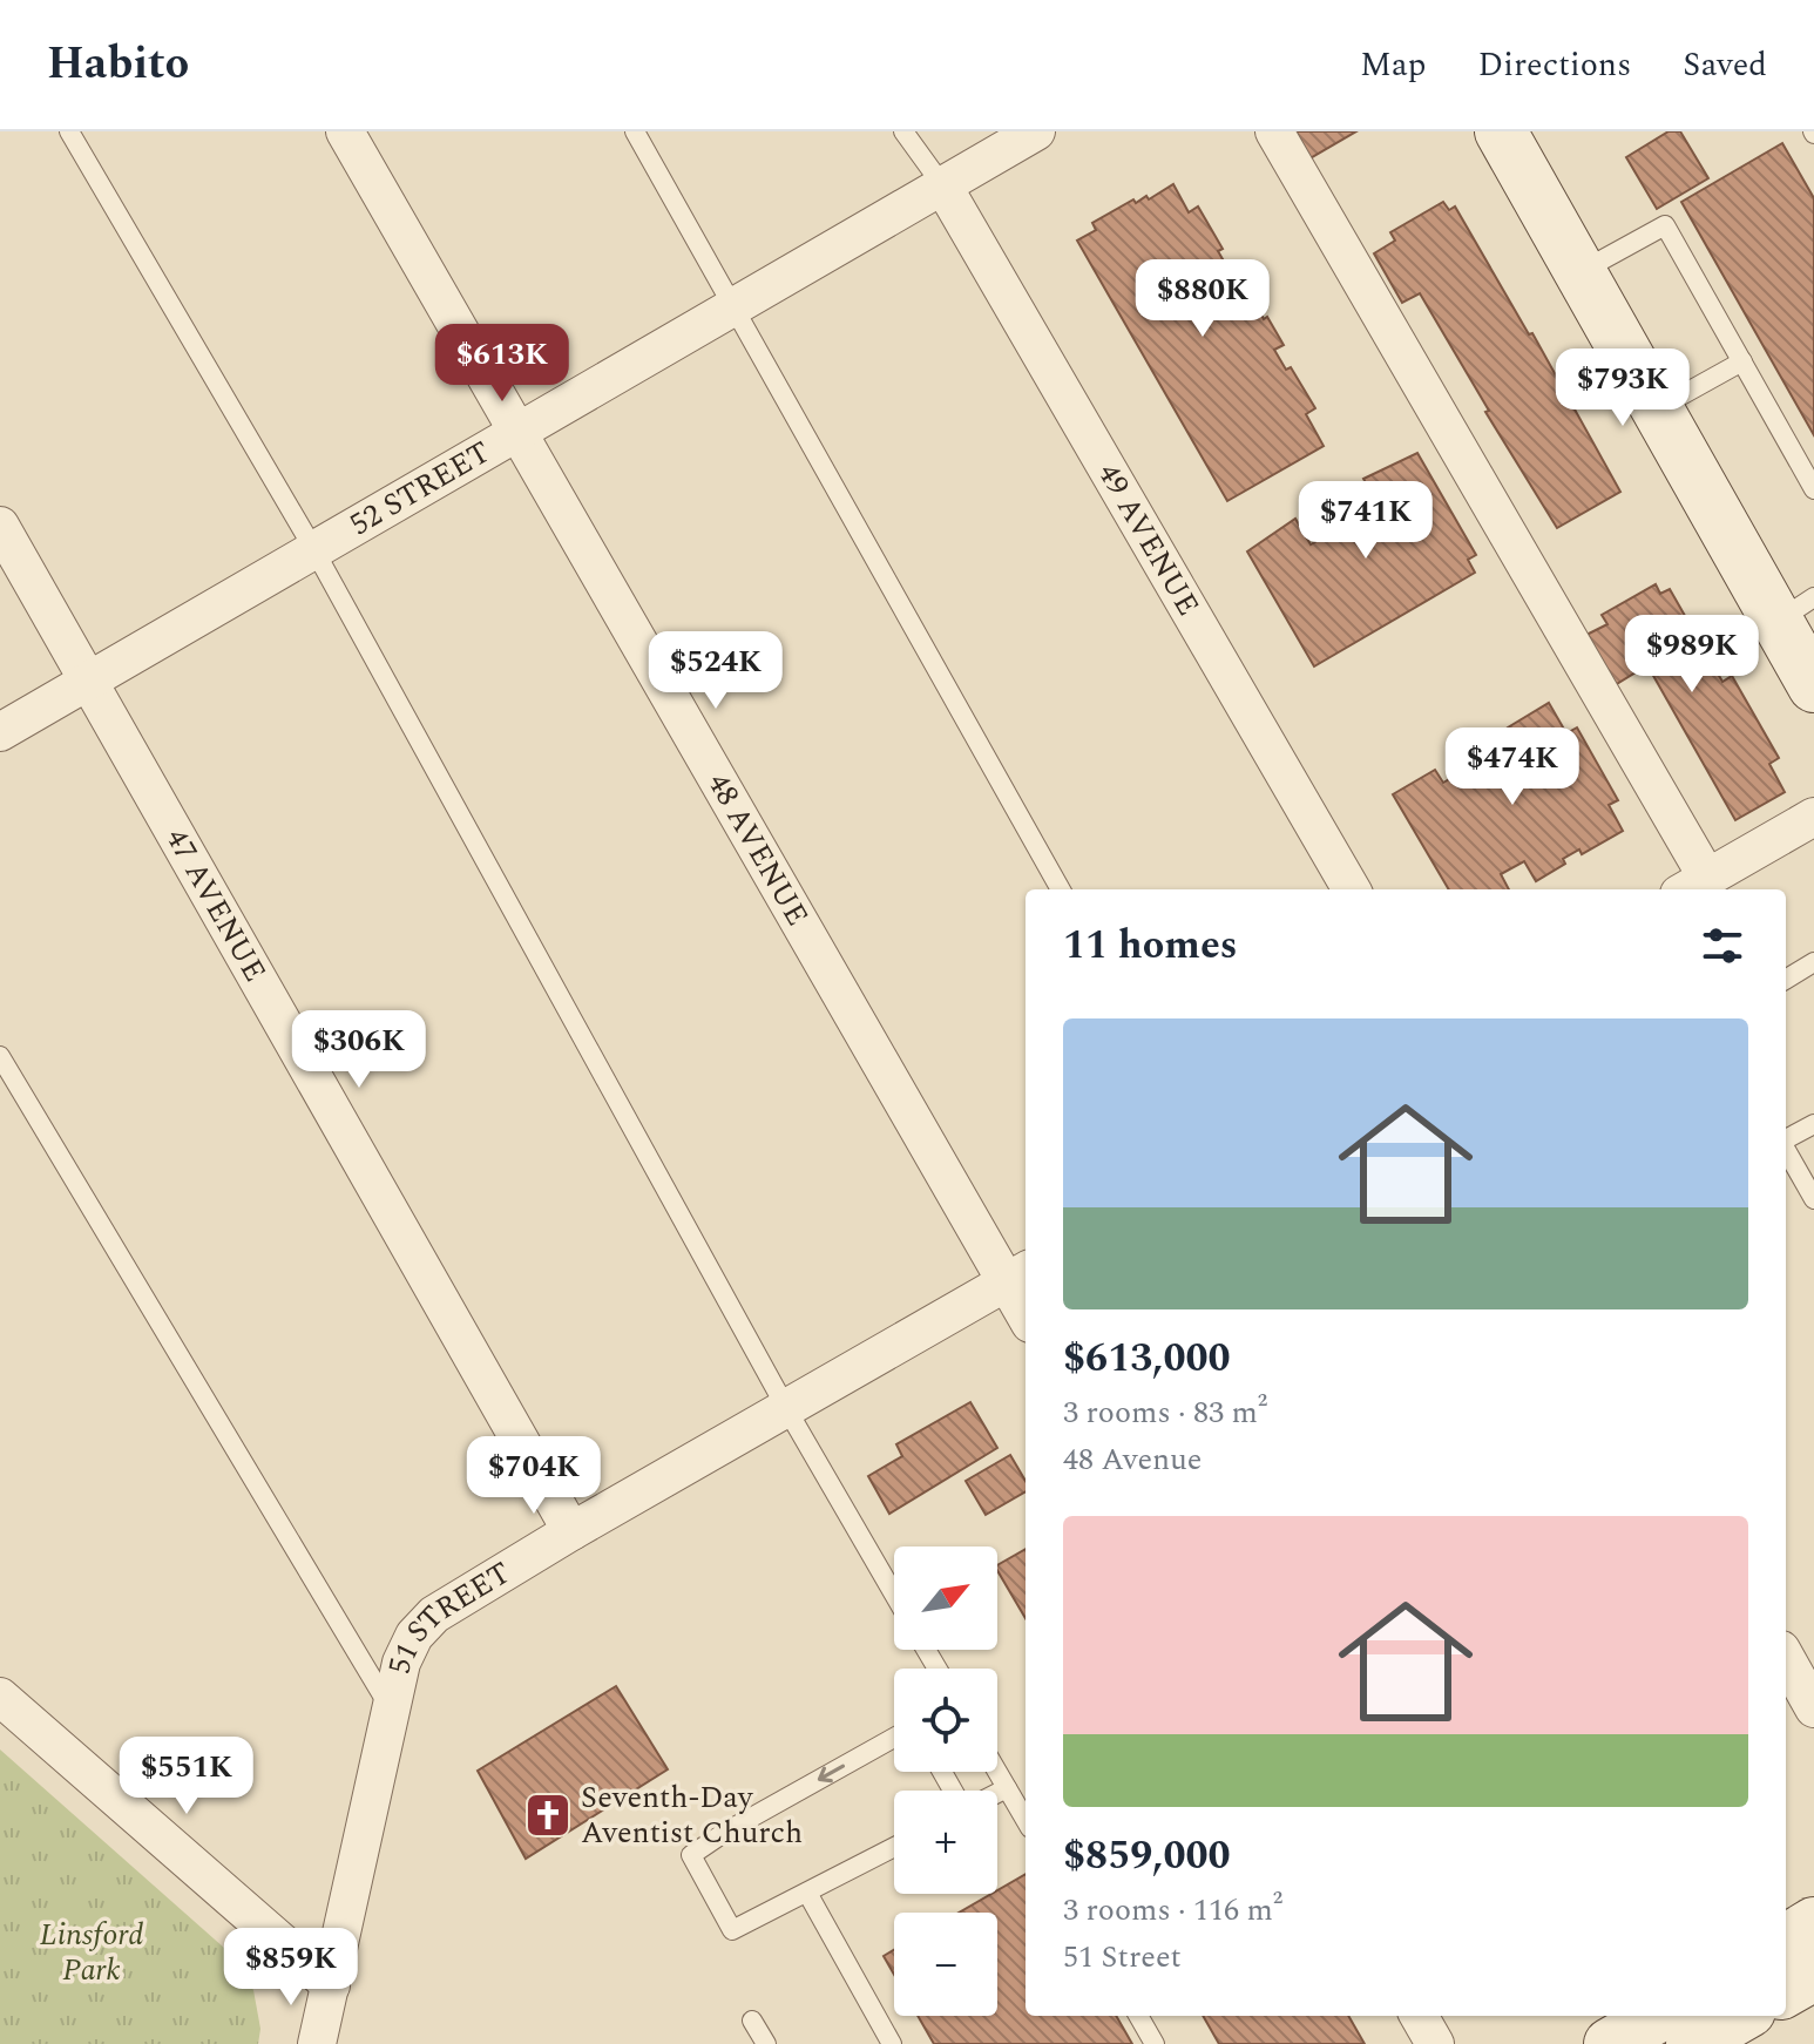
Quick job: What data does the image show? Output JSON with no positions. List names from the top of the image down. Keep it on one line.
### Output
{"streets":{"street":["52 STREET","49 AVENUE","48 AVENUE","47 AVENUE","51 STREET"]},"crossings":[["52 STREET","49 AVENUE"],["52 STREET","48 AVENUE"],["52 STREET","47 AVENUE"],["48 AVENUE","51 STREET"],["47 AVENUE","51 STREET"]],"parks":["Linsford Park"],"places":{"church":["Seventh-Day Aventist Church"]},"north":"top right","page":{"header":"Habito","nav":["Map","Directions","Saved"],"price":["$880K","$613K","$793K","$741K","$989K","$524K","$474K","$306K","$704K","$551K","$859K"],"heading":"11 homes","list":[{"name":"$613,000","note":"3 rooms · 83 m² · 48 Avenue"},{"name":"$859,000","note":"3 rooms · 116 m² · 51 Street"}],"map_buttons":["+","−"]}}
